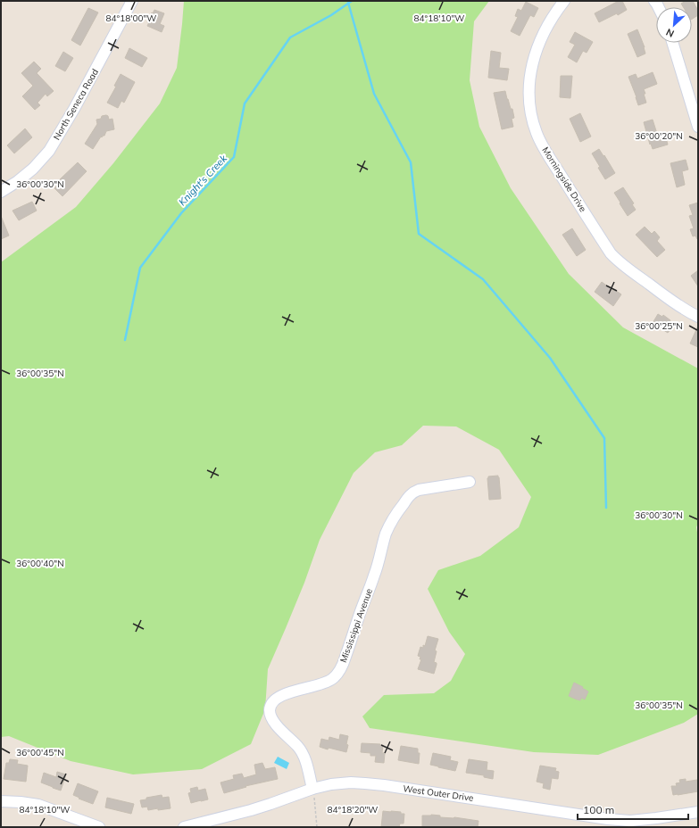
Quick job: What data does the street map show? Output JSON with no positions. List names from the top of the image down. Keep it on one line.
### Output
{"streets":{"street":["North Seneca Road","Morningside Drive","Mississippi Avenue","West Outer Drive"]},"crossings":[["Mississippi Avenue","West Outer Drive"]],"water":["Knight's Creek"],"scale_bar":"100 m","north":"bottom left","coordinates":["84°18'00\"W","84°18'10\"W","36°00'20\"N","36°00'30\"N","36°00'25\"N","36°00'35\"N","36°00'40\"N","36°00'45\"N","84°18'20\"W"]}
